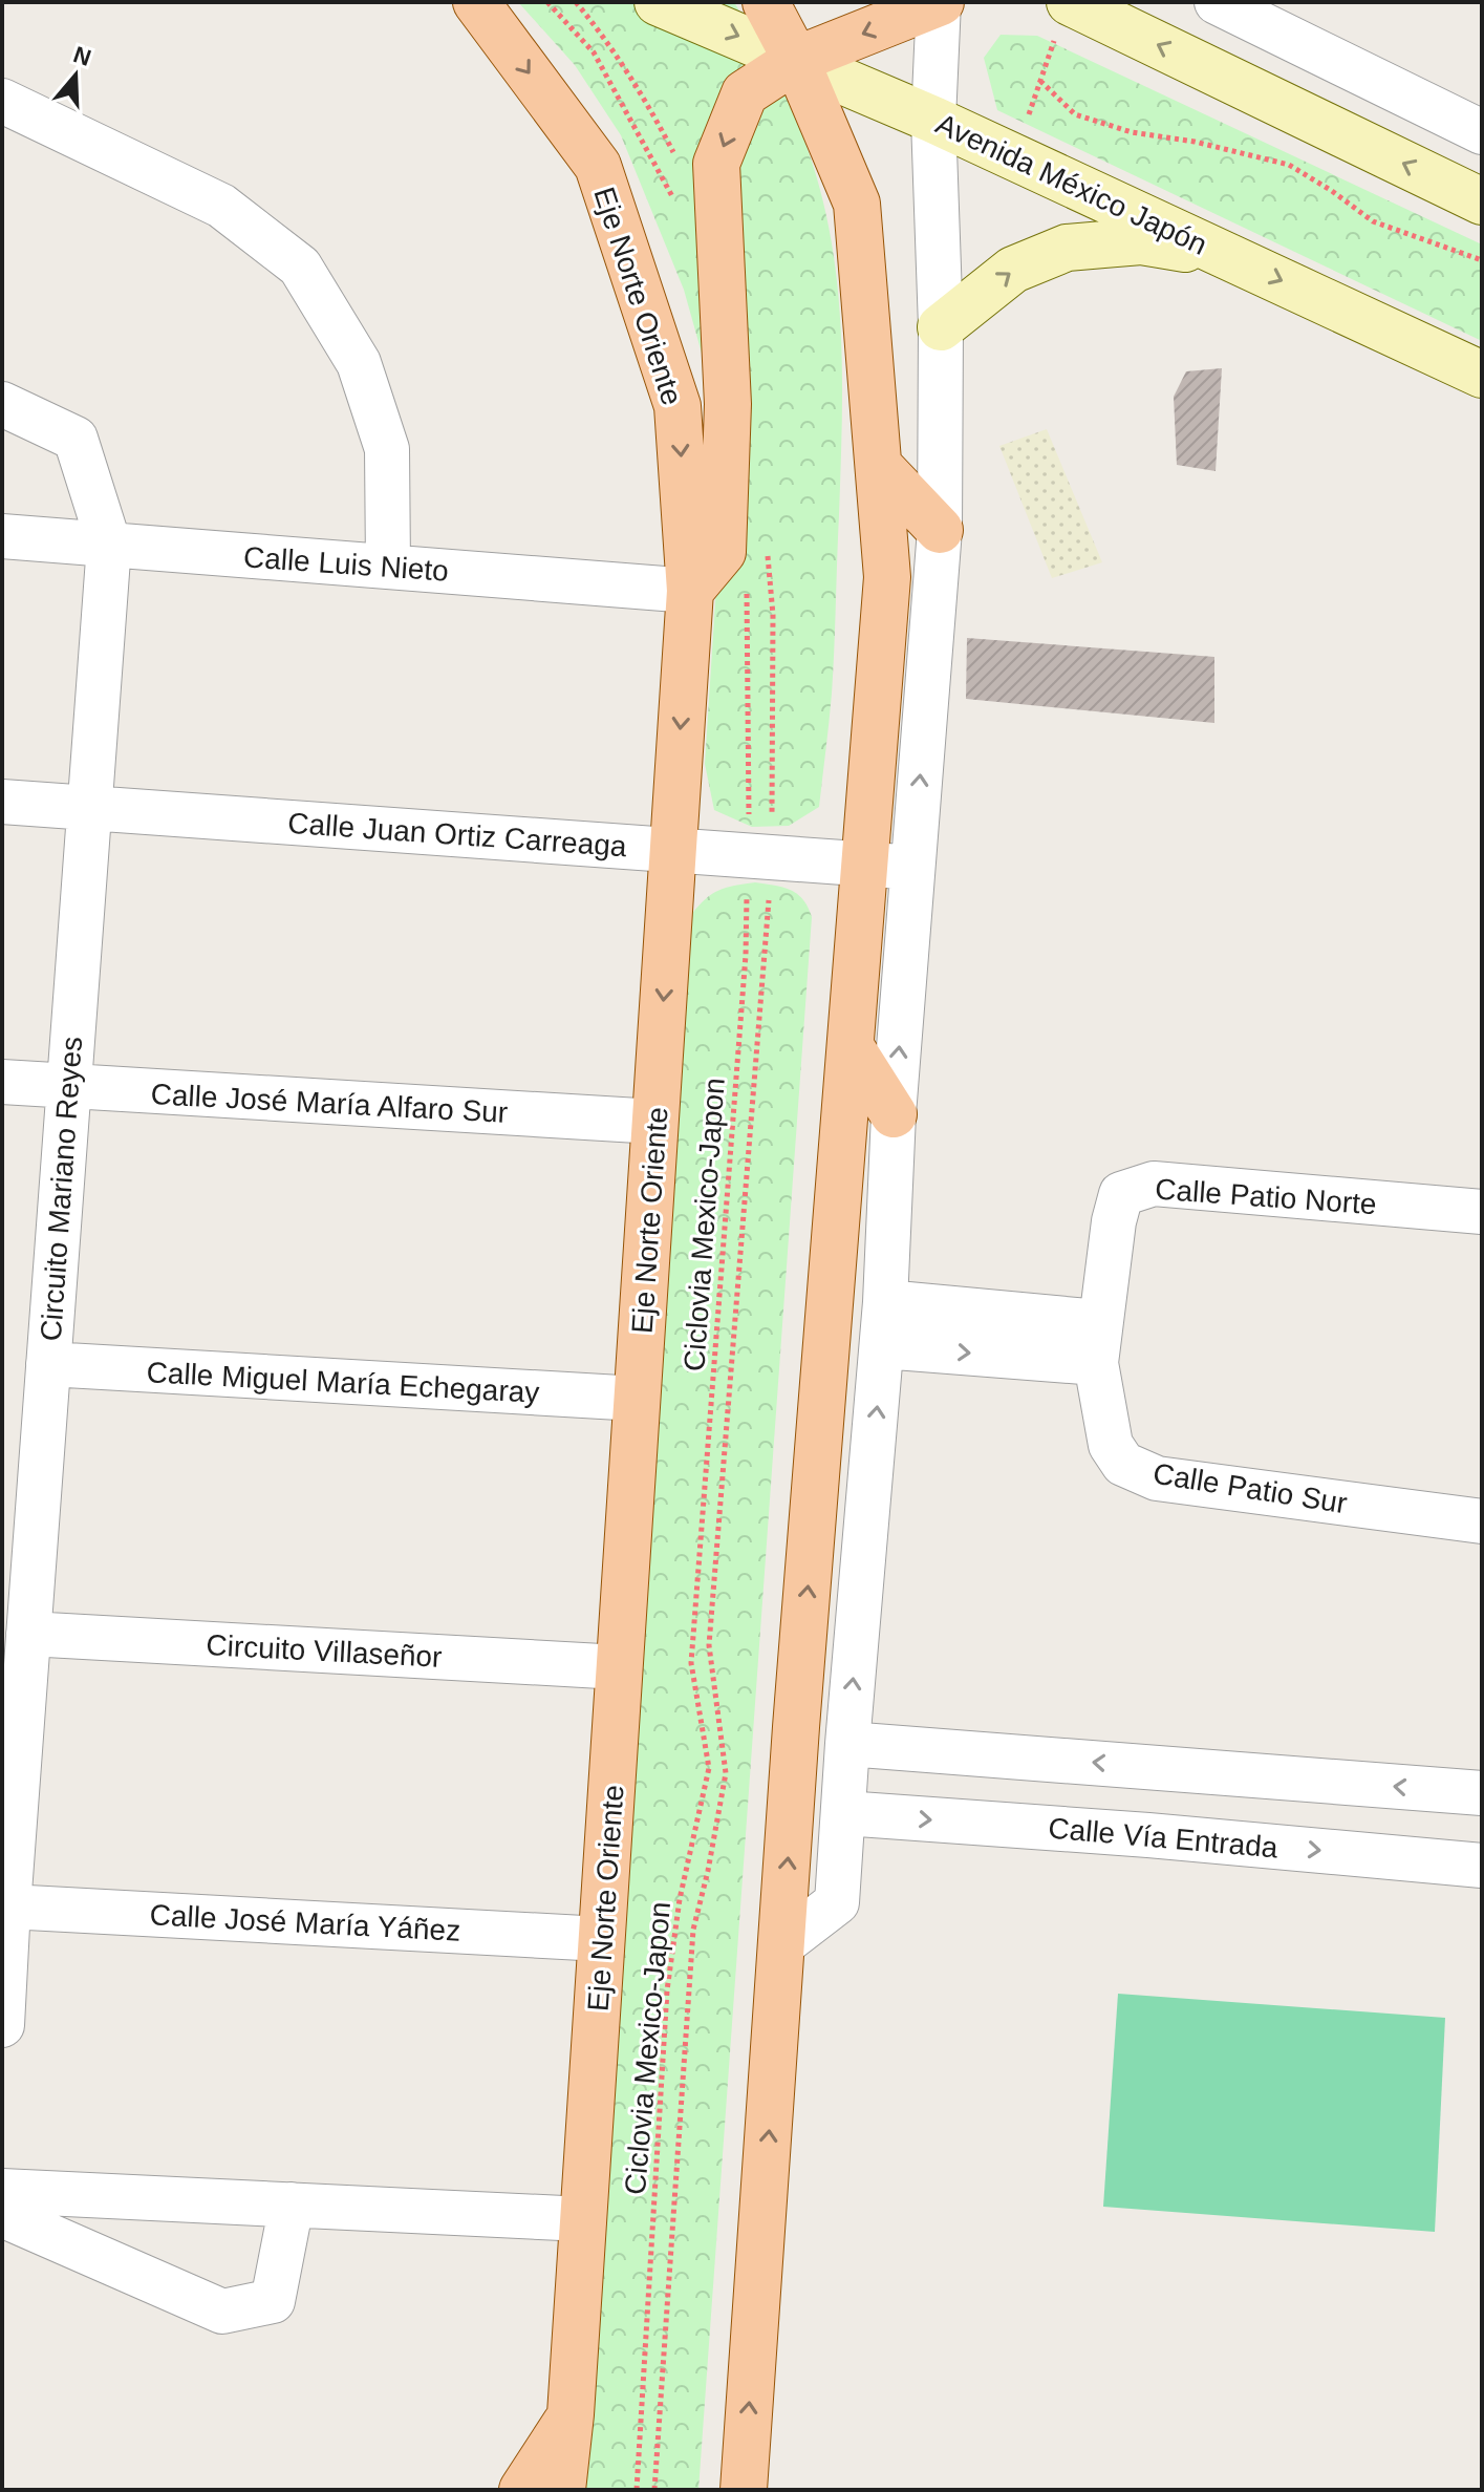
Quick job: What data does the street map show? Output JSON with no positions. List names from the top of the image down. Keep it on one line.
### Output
{"streets":{"main road":["Eje Norte Oriente"],"street":["Avenida México Japón","Calle Luis Nieto","Calle Juan Ortiz Carreaga","Calle José María Alfaro Sur","Circuito Mariano Reyes","Calle Patio Norte","Calle Miguel María Echegaray","Calle Patio Sur","Circuito Villaseñor","Calle Vía Entrada","Calle José María Yáñez"],"path":["Ciclovia Mexico-Japon"]},"crossings":[["Eje Norte Oriente","Calle Luis Nieto"],["Eje Norte Oriente","Calle Juan Ortiz Carreaga"],["Eje Norte Oriente","Calle José María Alfaro Sur"],["Eje Norte Oriente","Calle Miguel María Echegaray"],["Eje Norte Oriente","Circuito Villaseñor"],["Eje Norte Oriente","Calle José María Yáñez"],["Calle Luis Nieto","Circuito Mariano Reyes"],["Calle Juan Ortiz Carreaga","Circuito Mariano Reyes"],["Calle Juan Ortiz Carreaga","Ciclovia Mexico-Japon"],["Calle José María Alfaro Sur","Circuito Mariano Reyes"],["Circuito Mariano Reyes","Calle Miguel María Echegaray"],["Circuito Mariano Reyes","Circuito Villaseñor"],["Circuito Mariano Reyes","Calle José María Yáñez"],["Calle Patio Norte","Calle Patio Sur"]],"north":"top"}
